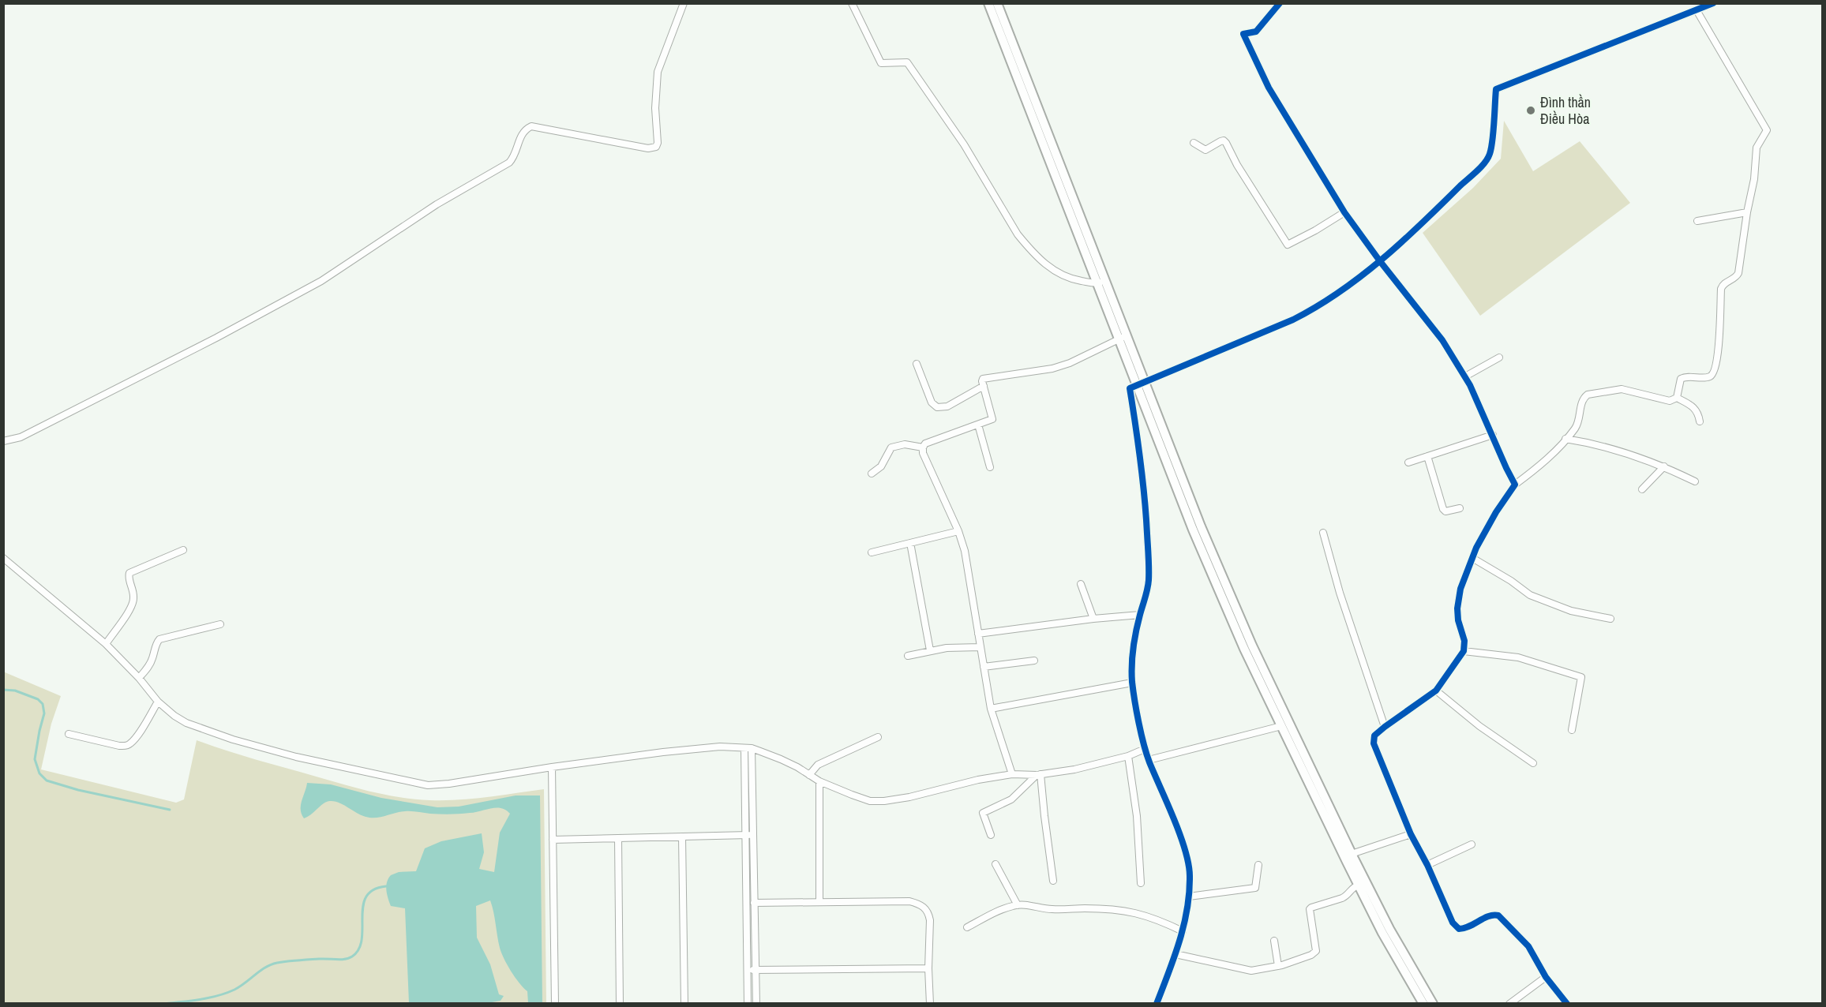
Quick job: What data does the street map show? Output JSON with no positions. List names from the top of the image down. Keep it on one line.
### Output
{"places":["Đình thần Điều Hòa"]}
